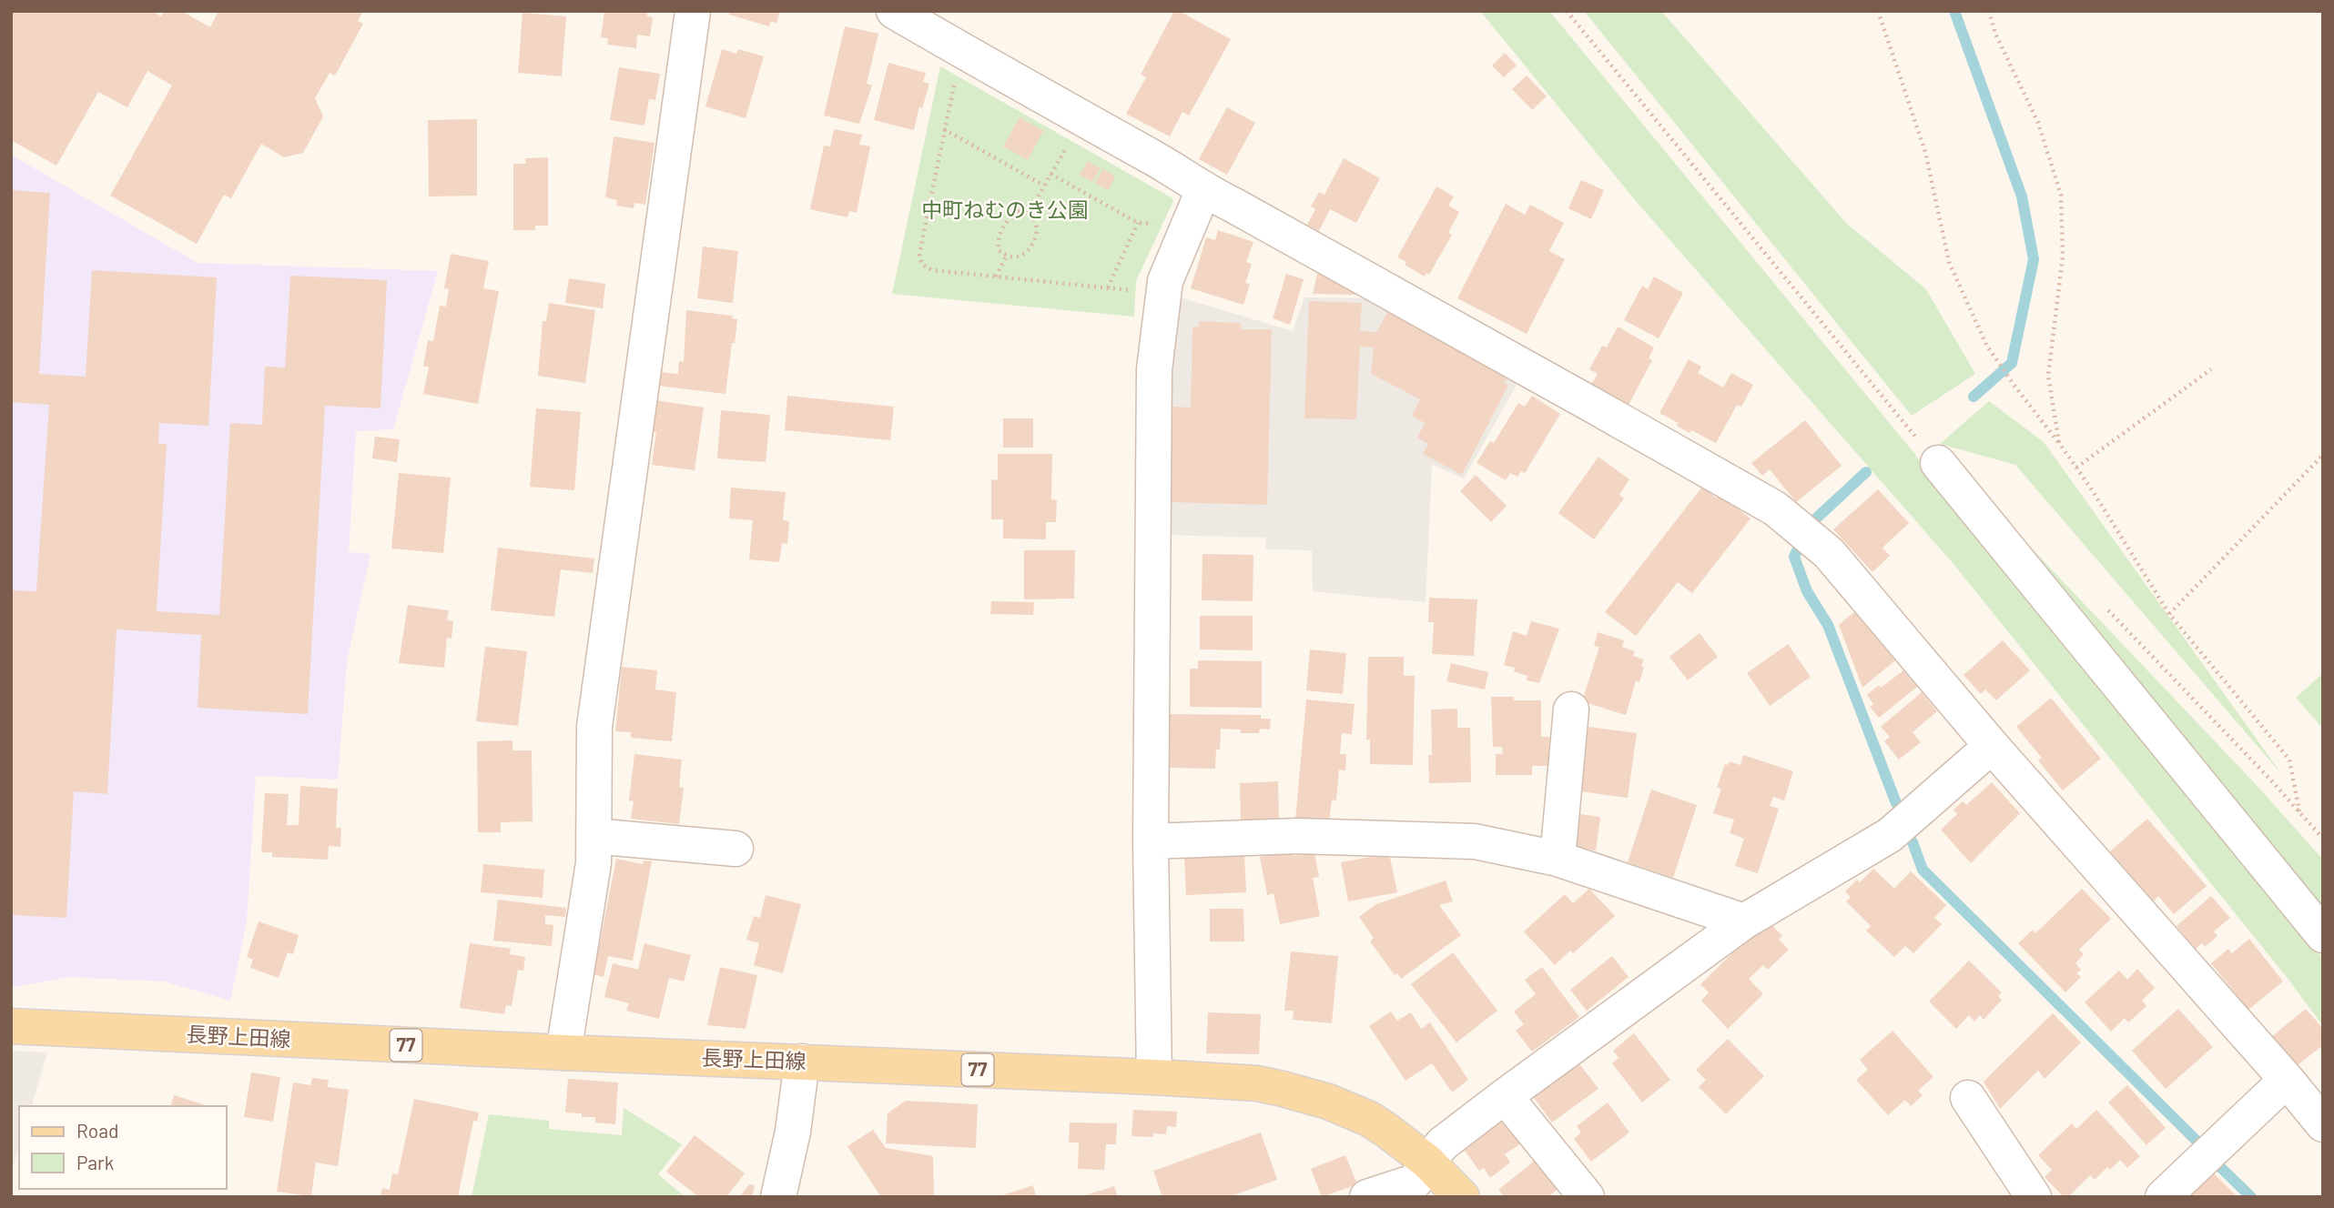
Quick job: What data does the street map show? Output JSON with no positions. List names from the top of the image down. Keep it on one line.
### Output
{"streets":{"main road":["長野上田線","77"]},"parks":["中町ねむのき公園"],"legend":["Road","Park"]}
